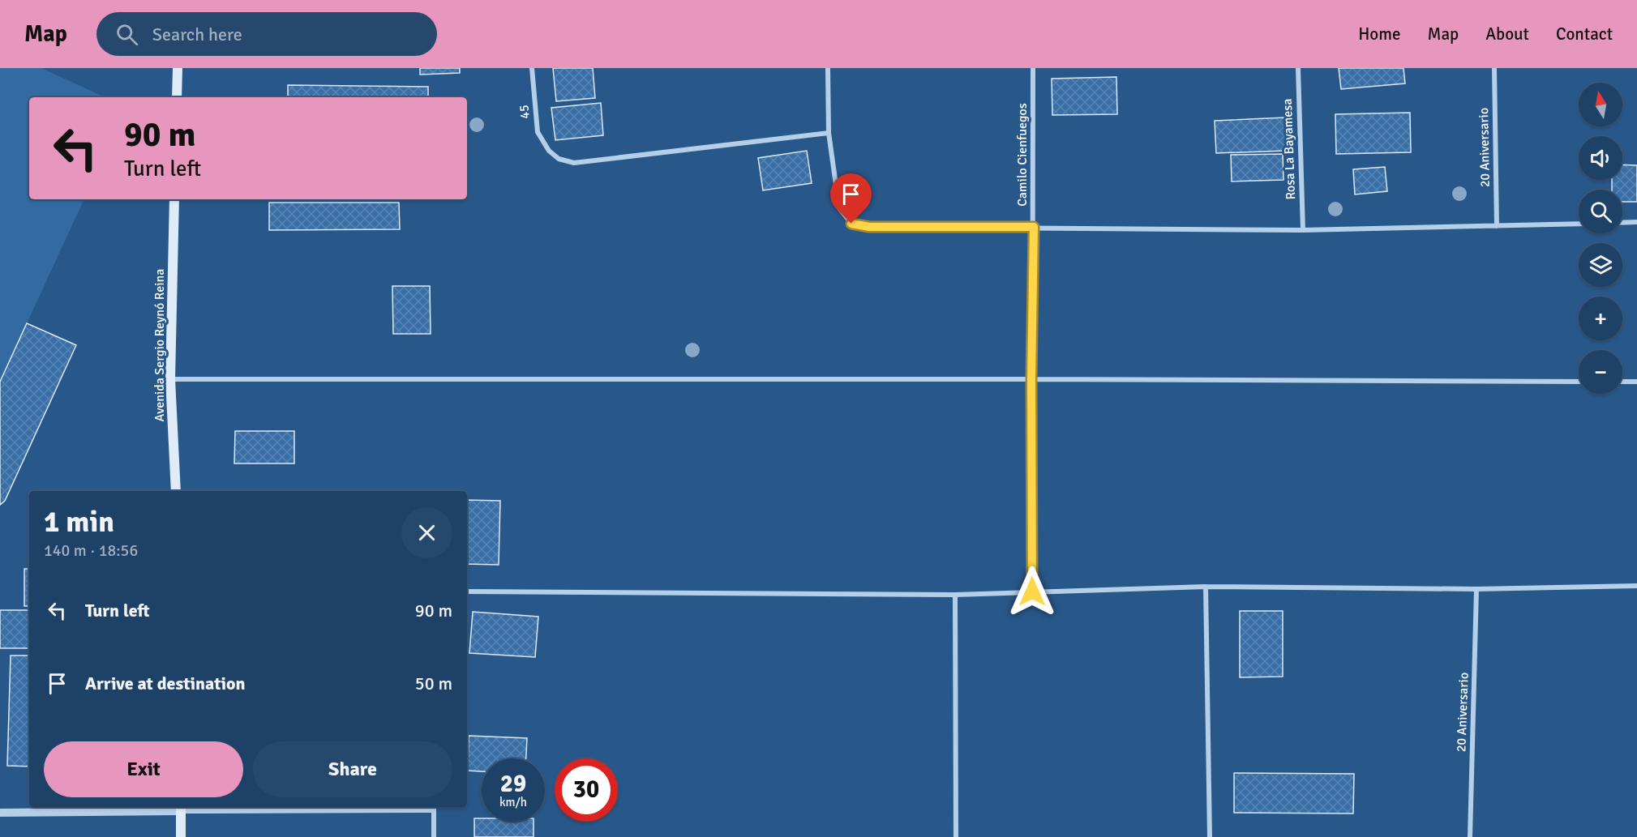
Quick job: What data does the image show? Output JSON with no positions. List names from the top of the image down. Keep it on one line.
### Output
{"streets":{"main road":["Avenida Sergio Reynó Reina"],"street":["45","20 Aniversario","Rosa La Bayamesa","Camilo Cienfuegos"]},"north":"top","page":{"header":"Map","search":"Search here","nav":["Home","Map","About","Contact"],"map_buttons":["+","−"],"turn":["90 m","Turn left"],"heading":["1 min","140 m · 18:56"],"list":[{"name":"Turn left","value":"90 m"},{"name":"Arrive at destination","value":"50 m"}],"buttons":["Exit","Share"],"speed":"29 km/h","limit":"30"}}
